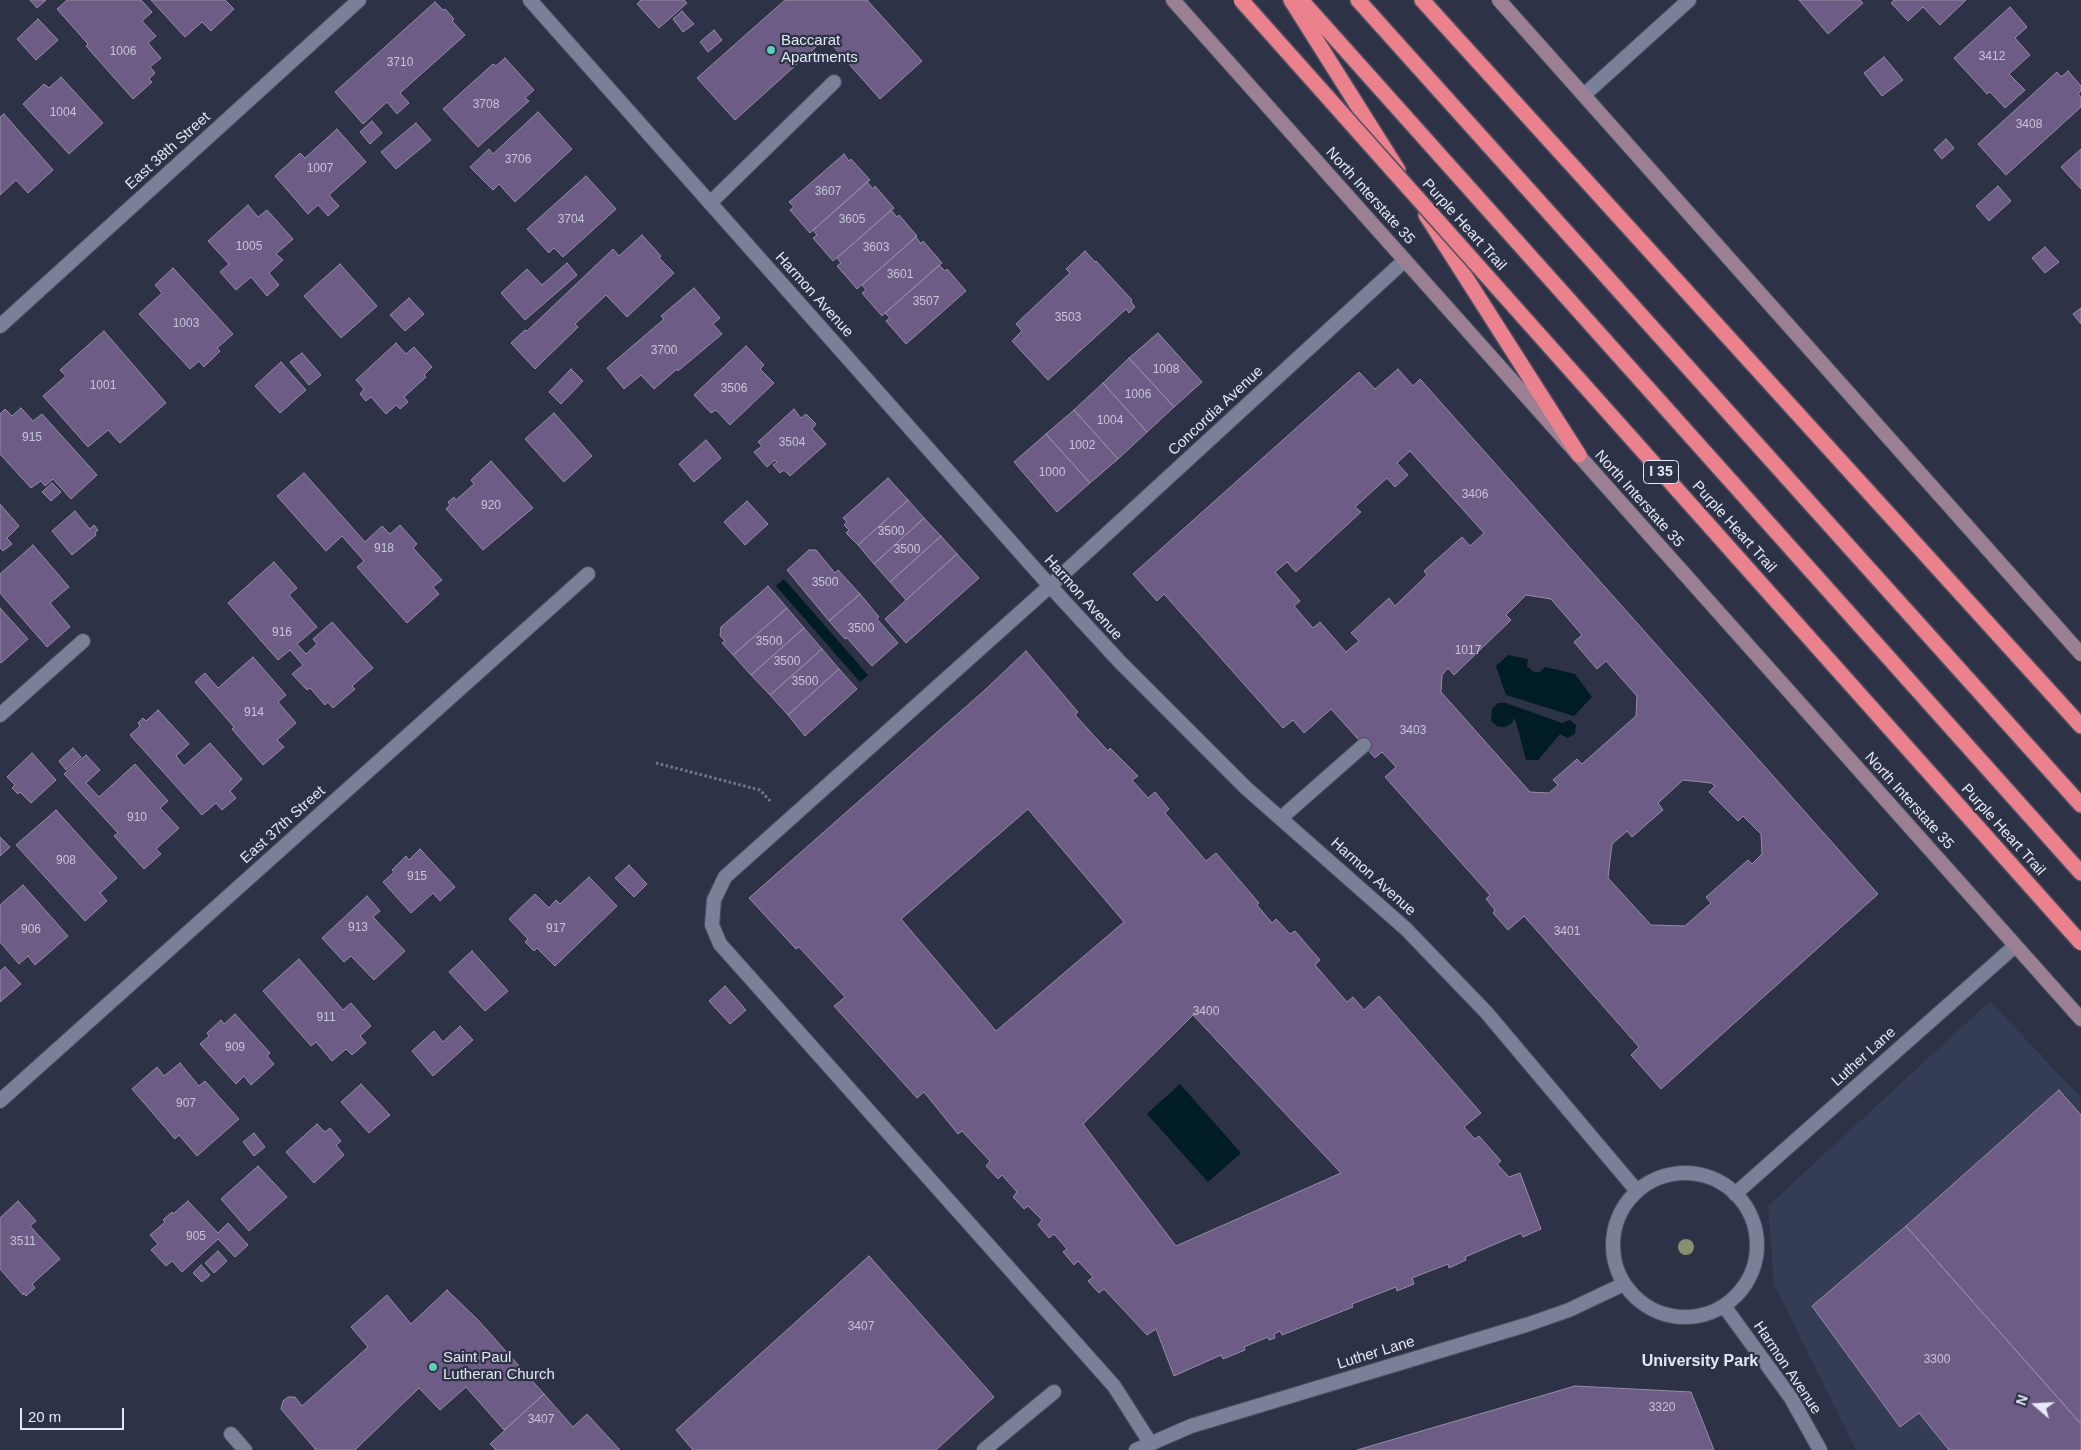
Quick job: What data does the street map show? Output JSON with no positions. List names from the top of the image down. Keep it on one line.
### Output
{"streets":{"highway":["Purple Heart Trail","I 35"],"main road":["North Interstate 35"],"street":["East 38th Street","Harmon Avenue","Concordia Avenue","East 37th Street","Luther Lane"]},"crossings":[["North Interstate 35","Concordia Avenue"],["North Interstate 35","Luther Lane"],["Harmon Avenue","Concordia Avenue"],["Harmon Avenue","Luther Lane"],["Concordia Avenue","Luther Lane"]],"districts":["University Park"],"places":["Baccarat Apartments","Saint Paul Lutheran Church"],"house_numbers":["1006","3412","3710","3708","1004","3408","3706","1007","3607","3704","3605","1005","3603","3601","3507","3503","1003","3700","1008","1001","3506","1006","1004","915","3504","1002","1000","3406","920","3500","918","3500","3500","3500","916","3500","1017","3500","3500","914","3403","910","908","915","913","917","906","3401","3400","911","909","907","905","3511","3407","3300","3320","3407"],"scale_bar":"20 m","north":"left"}
